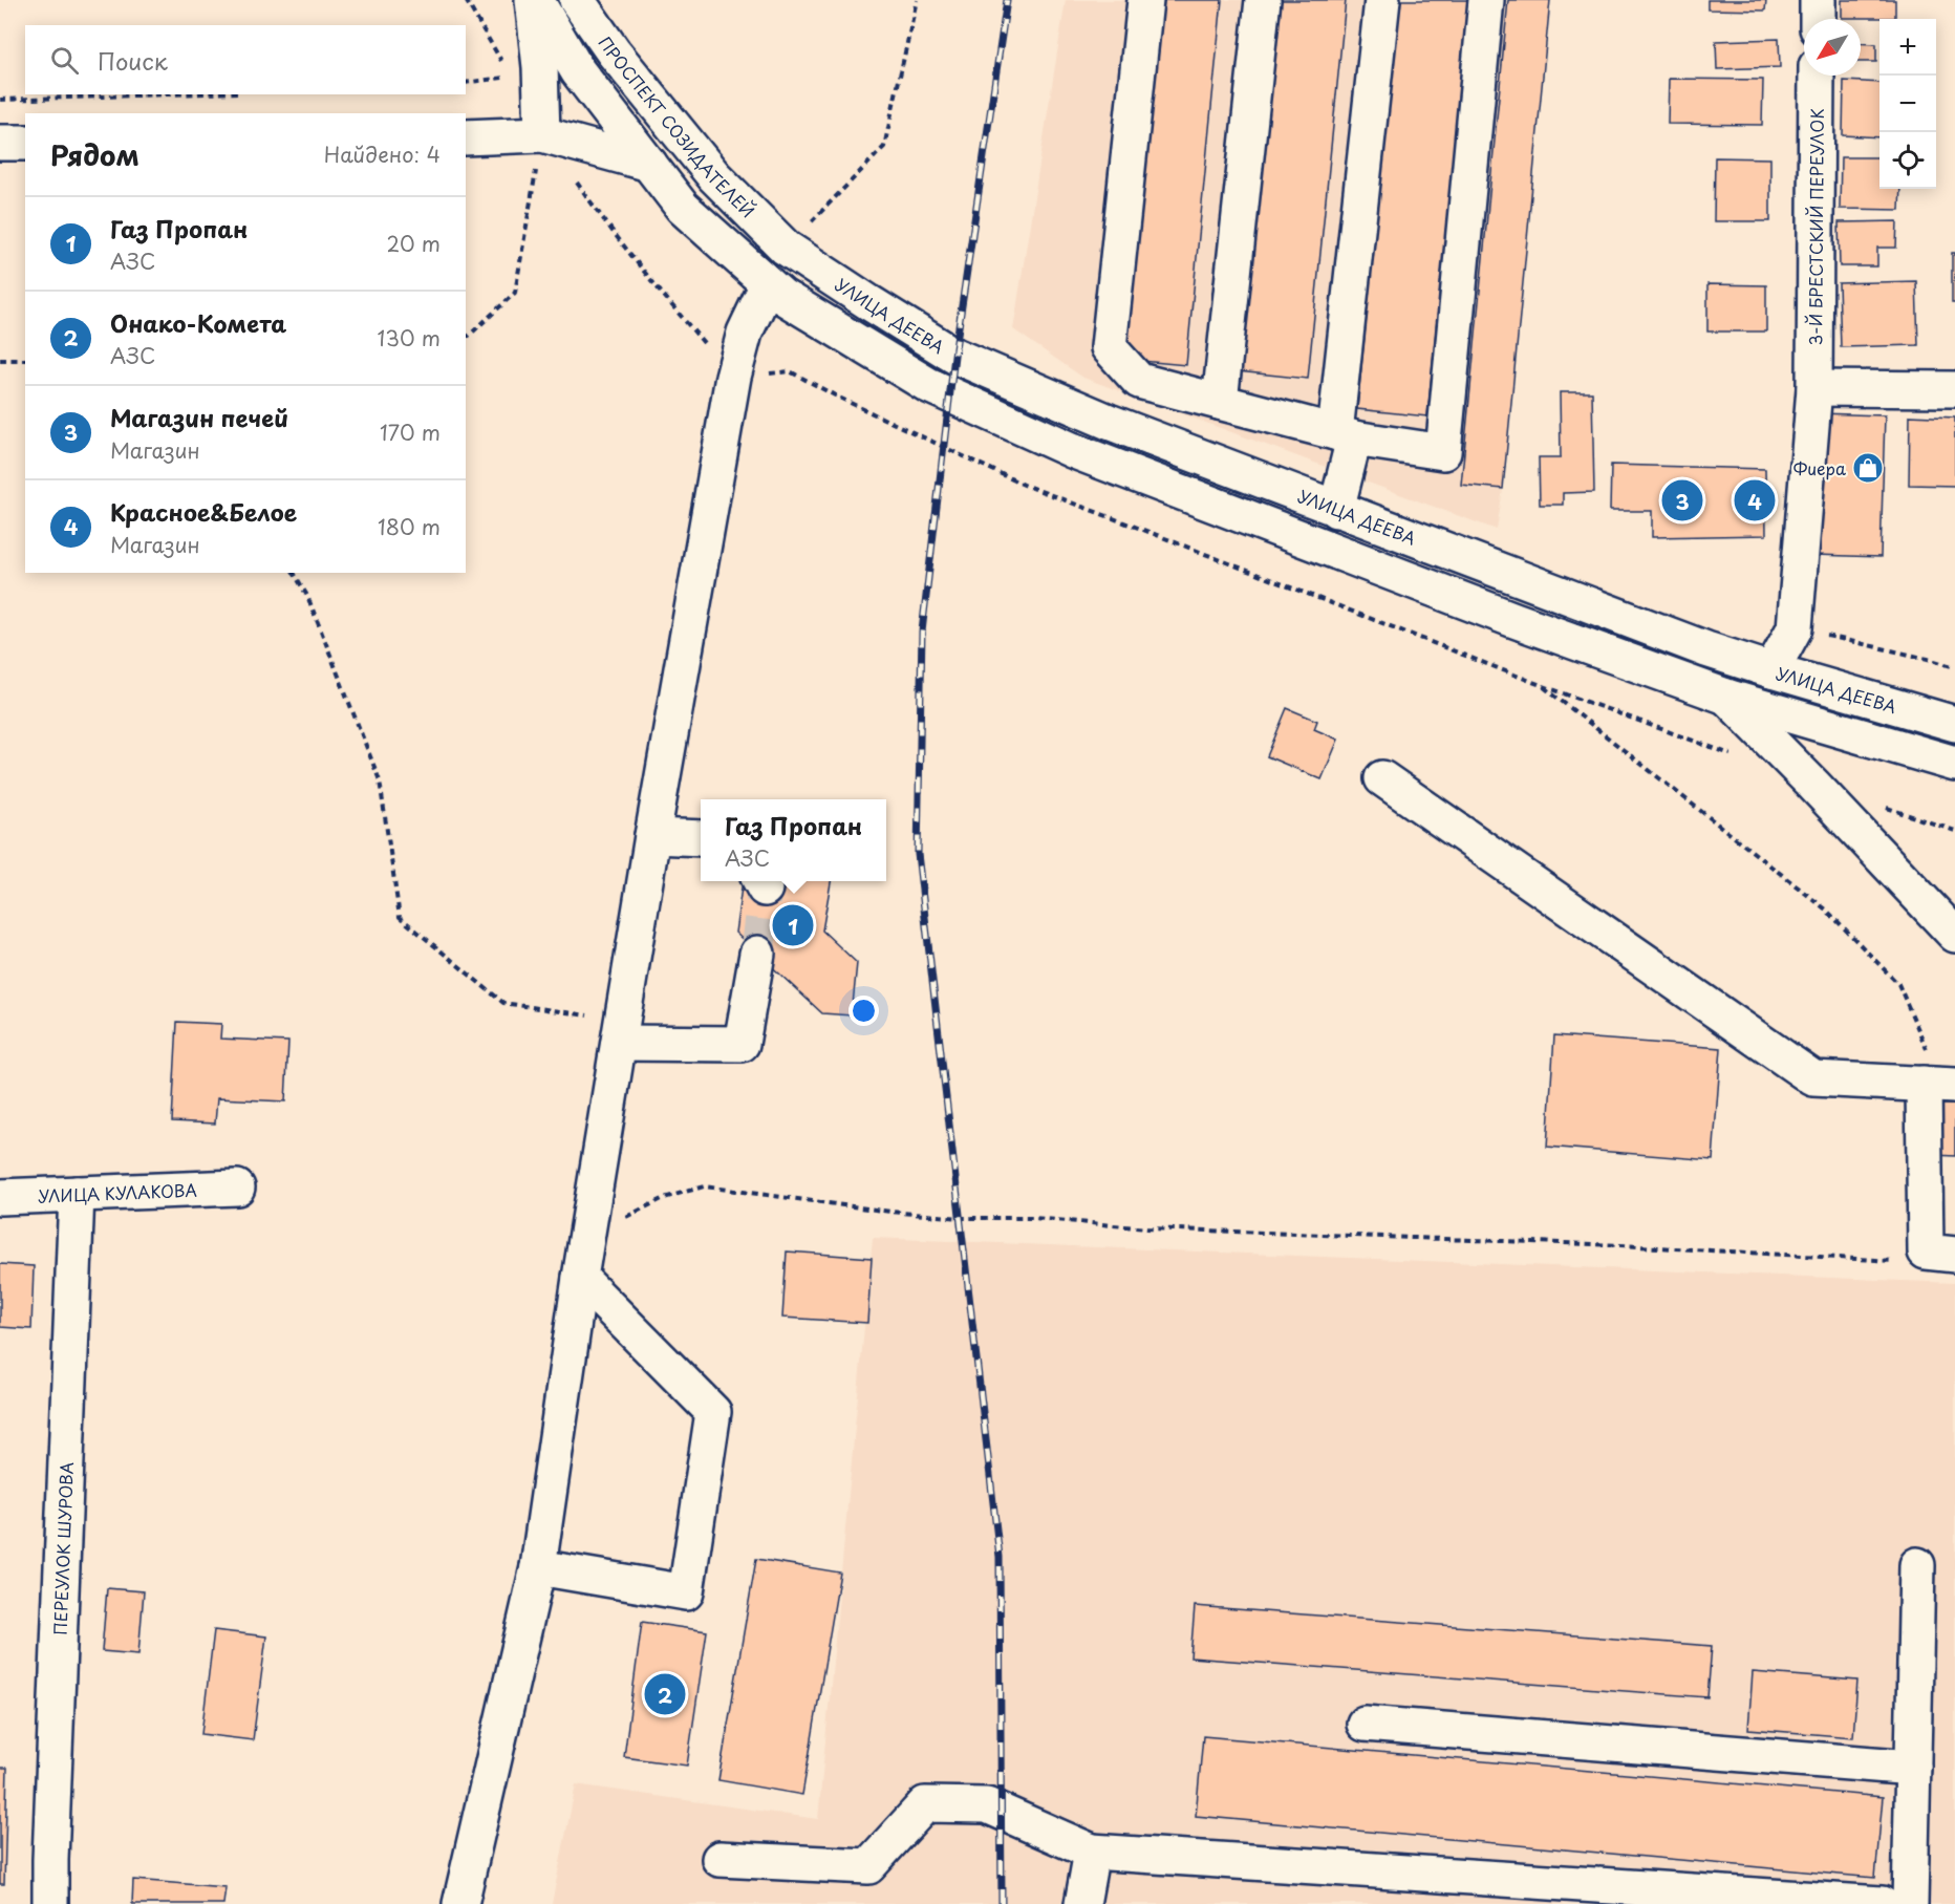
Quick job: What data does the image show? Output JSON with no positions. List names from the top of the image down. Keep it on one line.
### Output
{"streets":{"main road":["ПРОСПЕКТ СОЗИДАТЕЛЕЙ","3-Й БРЕСТСКИЙ ПЕРЕУЛОК","УЛИЦА ДЕЕВА","УЛИЦА КУЛАКОВА","ПЕРЕУЛОК ШУРОВА"]},"crossings":[["ПРОСПЕКТ СОЗИДАТЕЛЕЙ","УЛИЦА ДЕЕВА"],["УЛИЦА КУЛАКОВА","ПЕРЕУЛОК ШУРОВА"]],"places":{"shop":["Фиера"]},"north":"bottom left","page":{"map_buttons":["+","−"],"search":"Поиск","heading":["Рядом","Найдено: 4"],"list":[{"mark":"1","name":"Газ Пропан","note":"АЗС","value":"20 m"},{"mark":"2","name":"Онако-Комета","note":"АЗС","value":"130 m"},{"mark":"3","name":"Магазин печей","note":"Магазин","value":"170 m"},{"mark":"4","name":"Красное&Белое","note":"Магазин","value":"180 m"}],"pins":["3","4","1","2"],"popup":["Газ Пропан","АЗС"]}}
